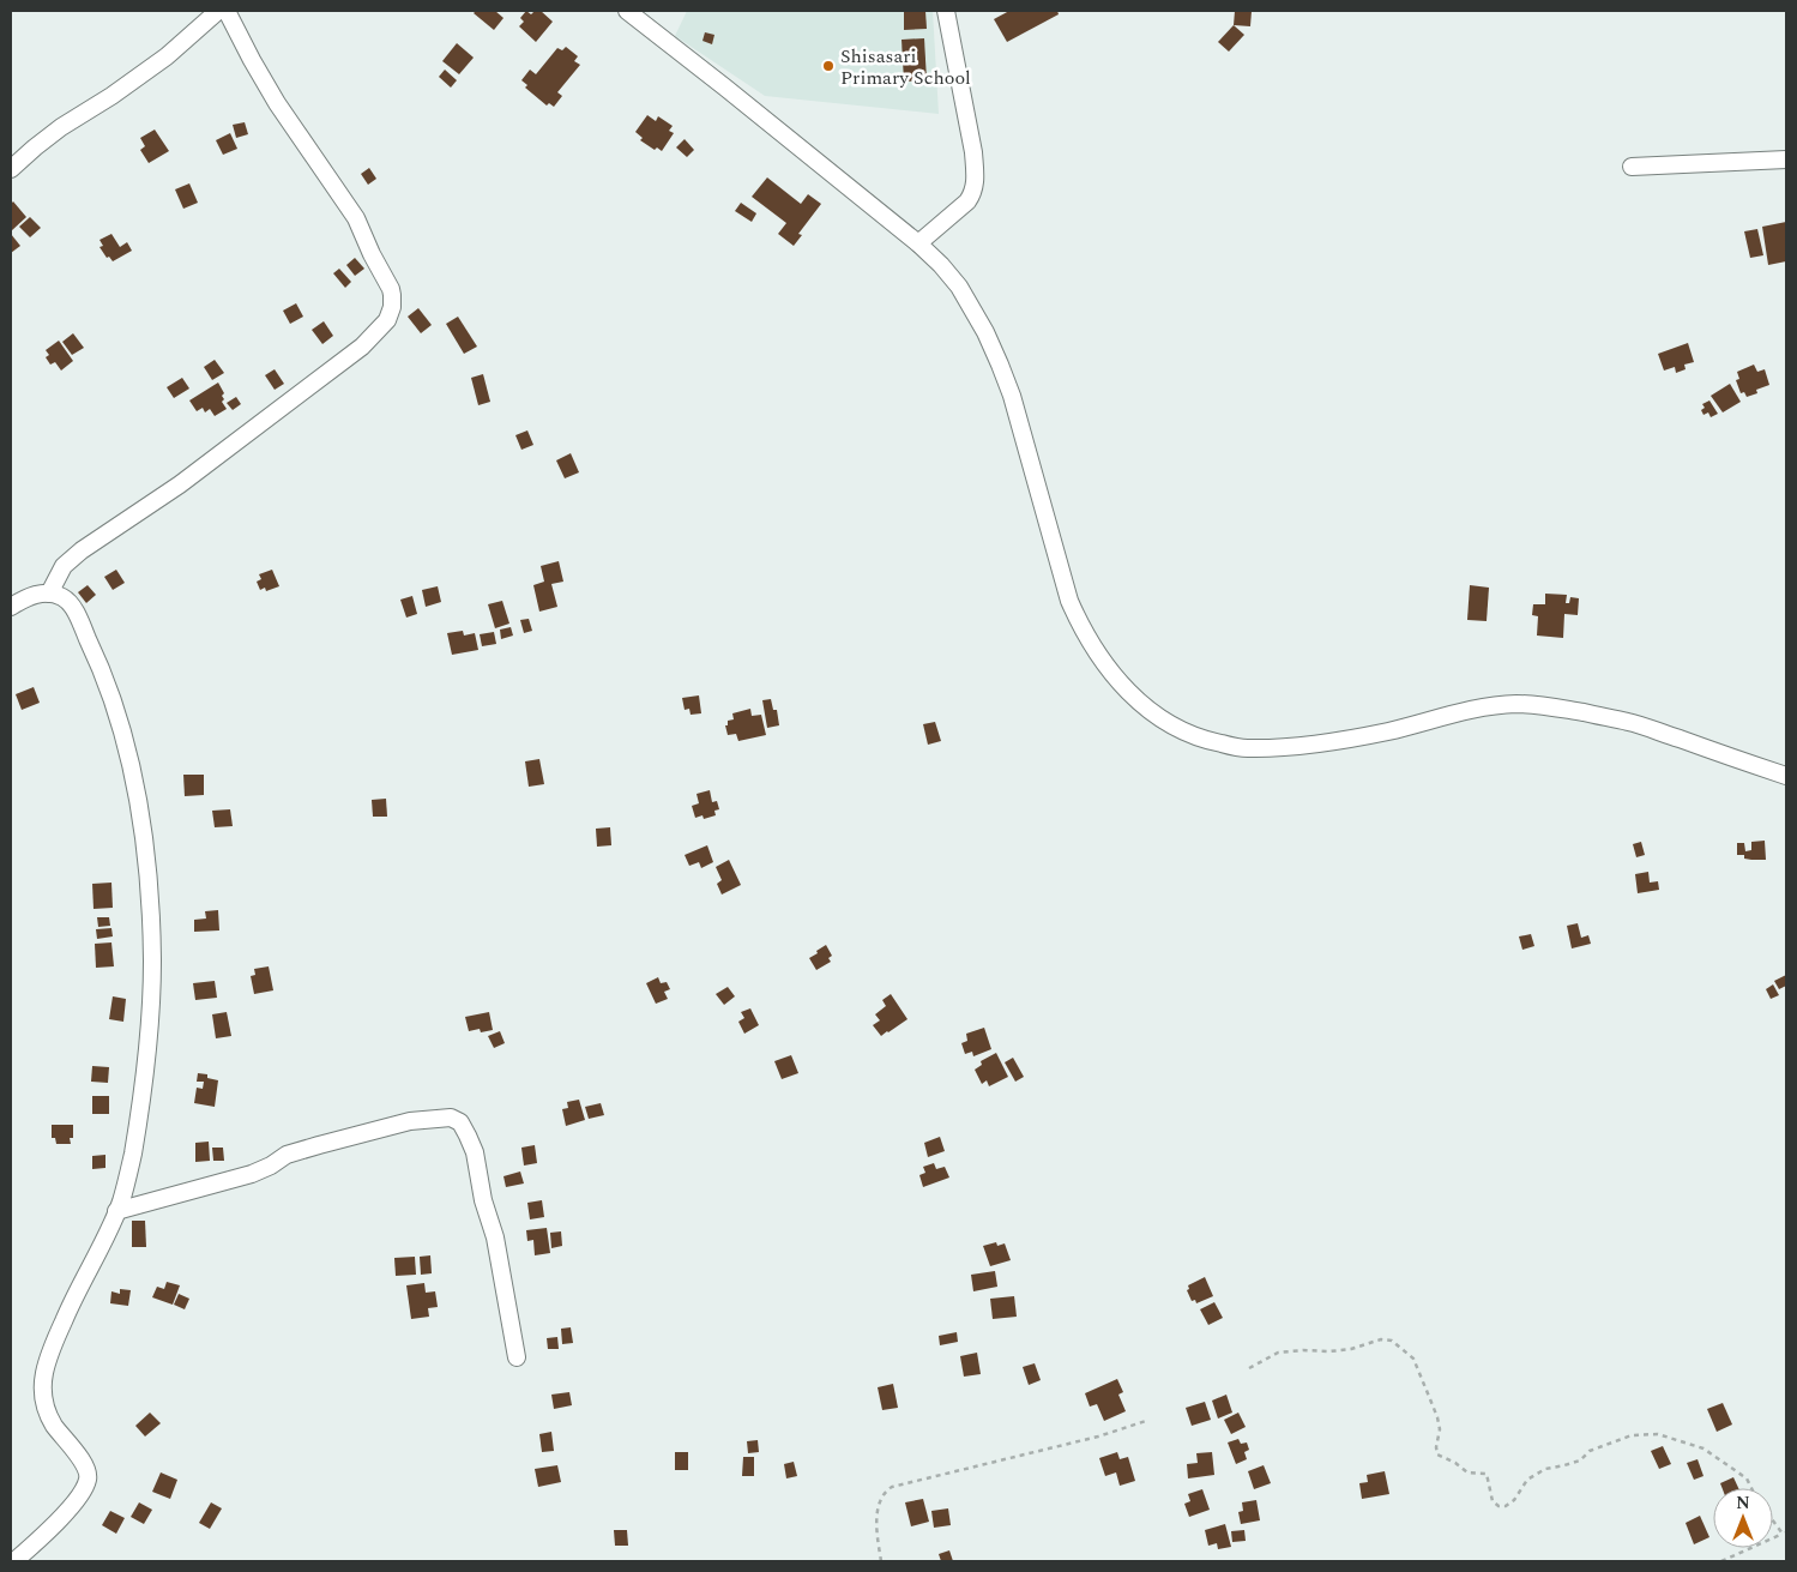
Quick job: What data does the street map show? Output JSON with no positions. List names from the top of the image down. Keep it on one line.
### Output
{"places":["Shisasari Primary School"],"north":"top"}
